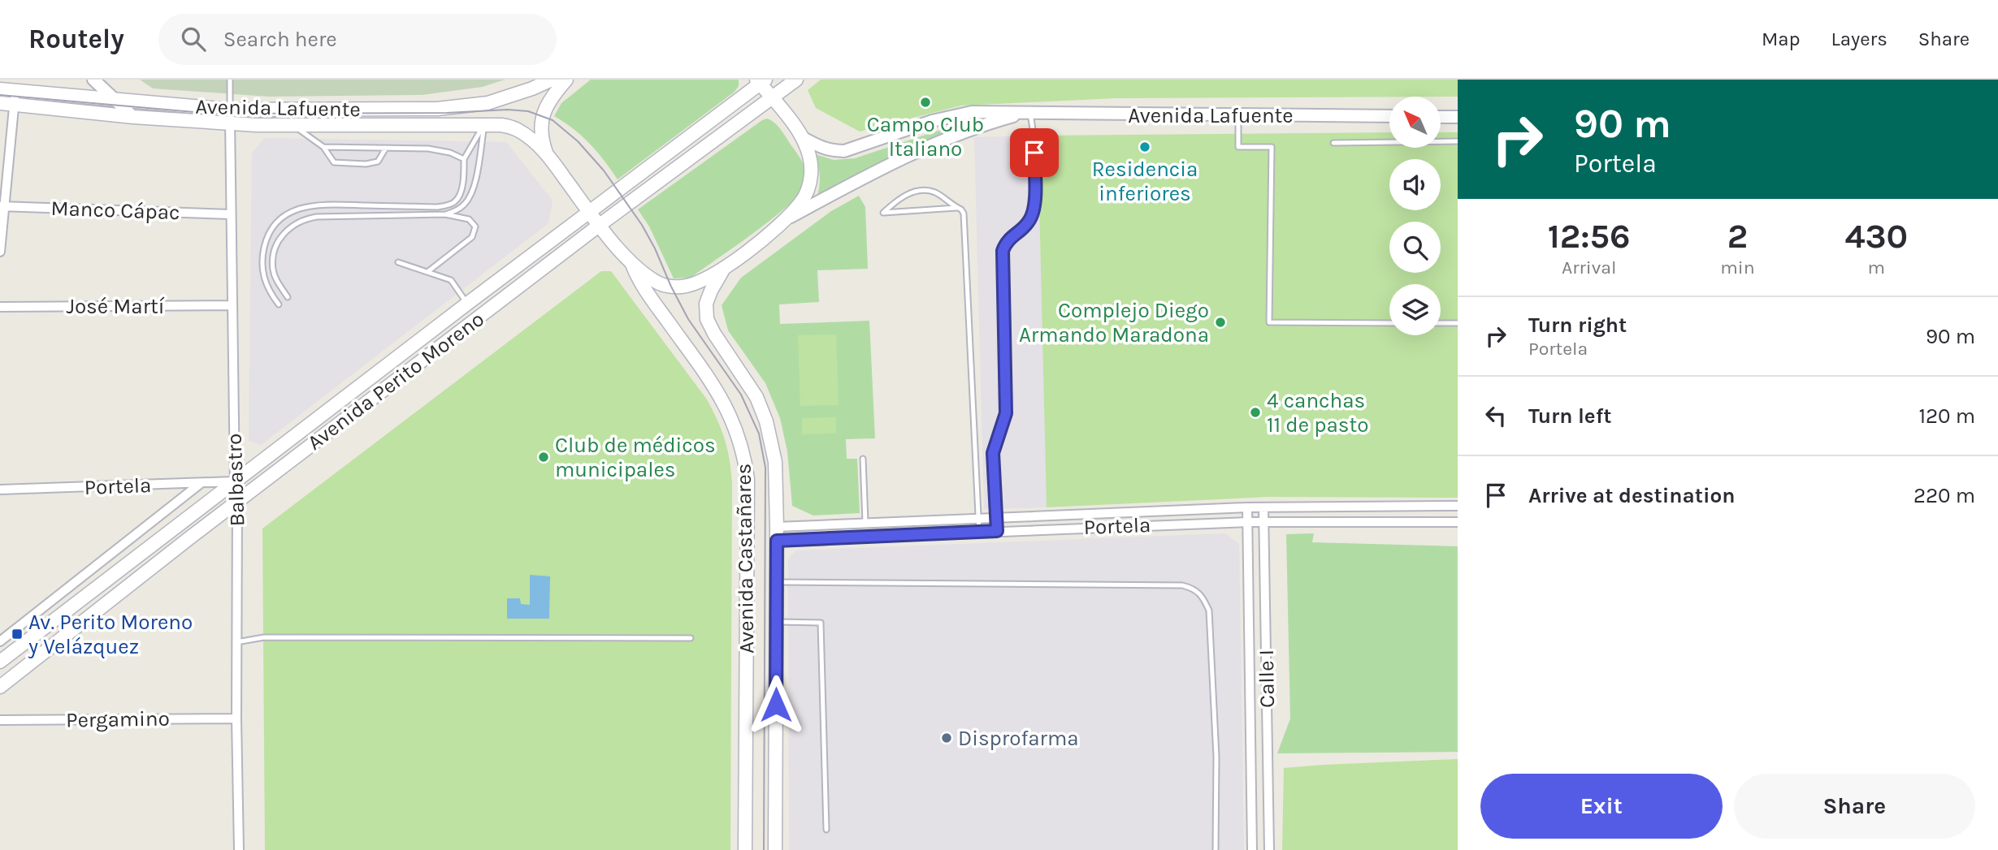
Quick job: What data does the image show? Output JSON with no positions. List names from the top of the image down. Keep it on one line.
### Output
{"streets":{"main road":["Avenida Lafuente","Avenida Perito Moreno","Avenida Castañares"],"street":["Manco Cápac","José Martí","Balbastro","Portela","Calle I","Pergamino"]},"crossings":[["Avenida Lafuente","Avenida Perito Moreno"],["Avenida Lafuente","Balbastro"],["Avenida Lafuente","Avenida Castañares"],["Manco Cápac","Balbastro"],["José Martí","Balbastro"],["Avenida Perito Moreno","Balbastro"],["Avenida Perito Moreno","Portela"],["Balbastro","Portela"],["Balbastro","Pergamino"],["Portela","Avenida Castañares"],["Portela","Calle I"]],"places":{"other":["Campo Club Italiano","Residencia inferiores","Complejo Diego Armando Maradona","4 canchas 11 de pasto","Club de médicos municipales","Disprofarma"],"transit":["Av. Perito Moreno y Velázquez"]},"north":"top left","page":{"header":"Routely","search":"Search here","nav":["Map","Layers","Share"],"turn":["90 m","Portela"],"eta":["12:56","Arrival","2","min","430","m"],"list":[{"name":"Turn right","note":"Portela","value":"90 m"},{"name":"Turn left","value":"120 m"},{"name":"Arrive at destination","value":"220 m"}],"buttons":["Exit","Share"]}}
